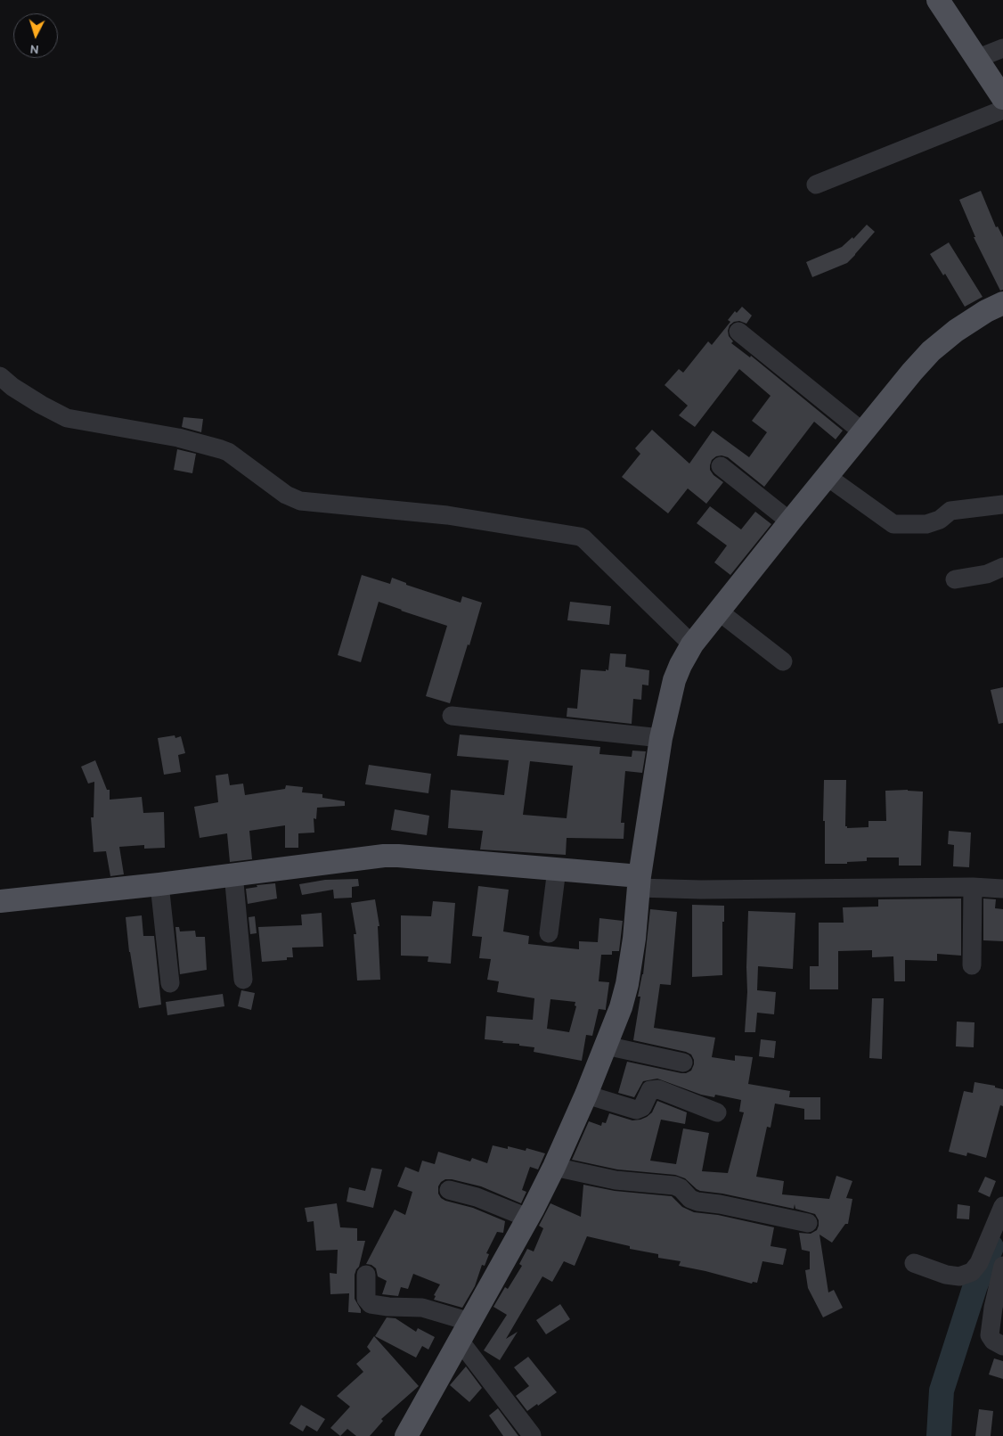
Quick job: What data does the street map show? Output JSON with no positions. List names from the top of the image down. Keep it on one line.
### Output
{"north":"bottom"}
